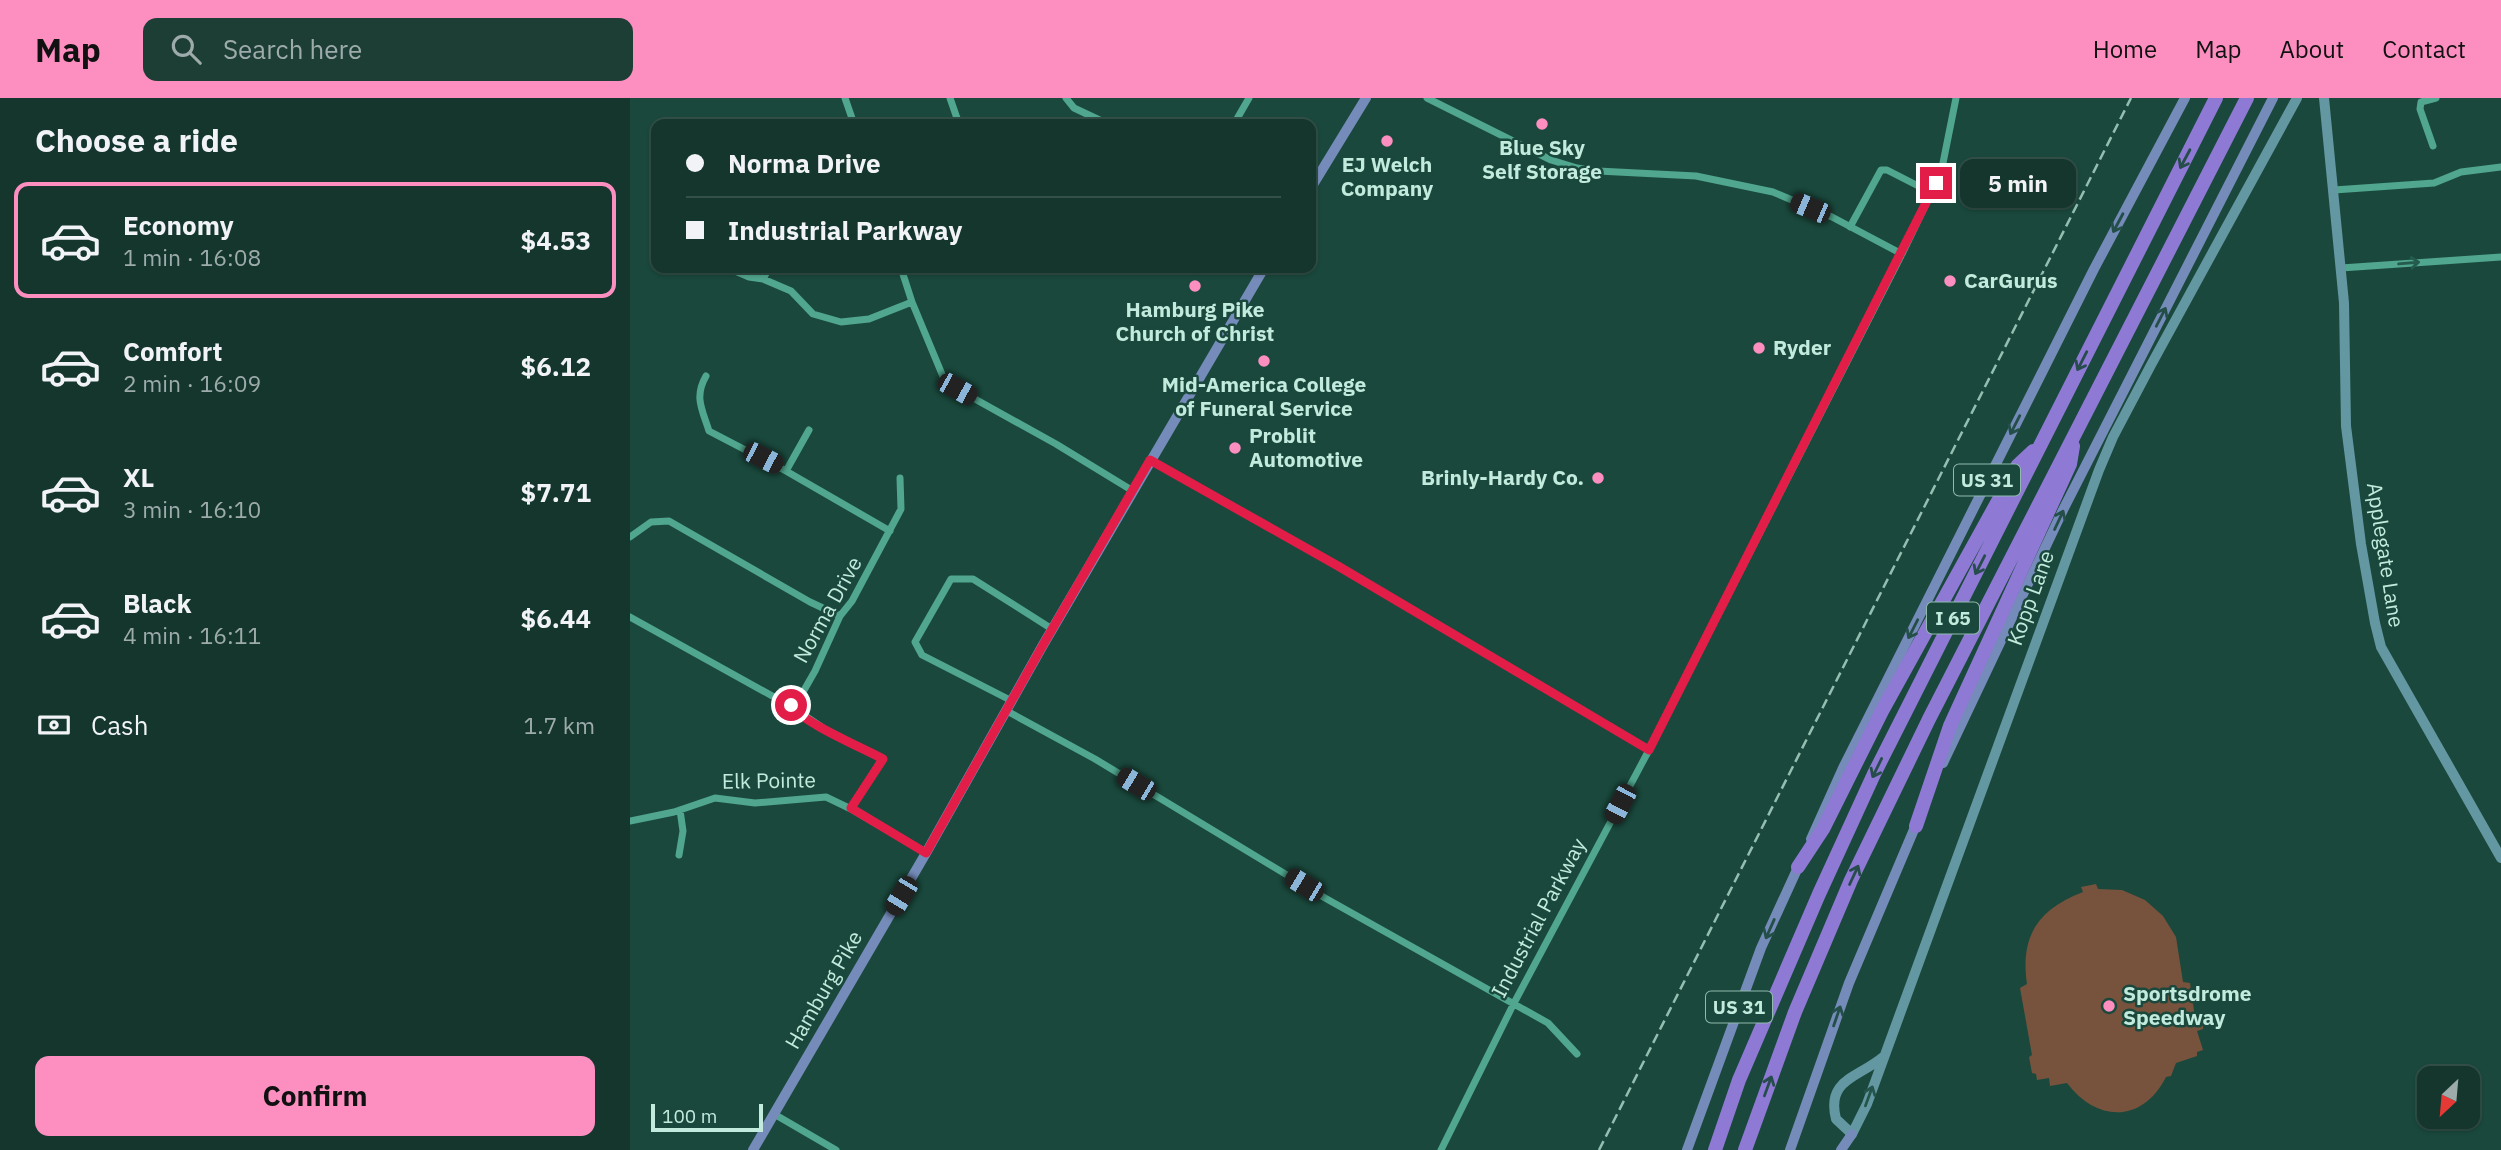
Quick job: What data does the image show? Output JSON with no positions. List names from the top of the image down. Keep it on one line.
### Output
{"streets":{"highway":["I 65"],"main road":["US 31","Hamburg Pike"],"street":["Applegate Lane","Kopp Lane","Norma Drive","Elk Pointe","Industrial Parkway"]},"crossings":[["Elk Pointe","Hamburg Pike"]],"places":["Blue Sky Self Storage","EJ Welch Company","CarGurus","Hamburg Pike Church of Christ","Ryder","Mid-America College of Funeral Service","Problit Automotive","Brinly-Hardy Co.","Sportsdrome Speedway"],"scale_bar":"100 m","north":"bottom left","page":{"header":"Map","search":"Search here","nav":["Home","Map","About","Contact"],"heading":"Choose a ride","banner":["Norma Drive","Industrial Parkway"],"bubble":"5 min","list":[{"name":"Economy","note":"1 min · 16:08","value":"$4.53"},{"name":"Comfort","note":"2 min · 16:09","value":"$6.12"},{"name":"XL","note":"3 min · 16:10","value":"$7.71"},{"name":"Black","note":"4 min · 16:11","value":"$6.44"}],"pay":["Cash","1.7 km"],"buttons":"Confirm","scale":"100 m"}}
